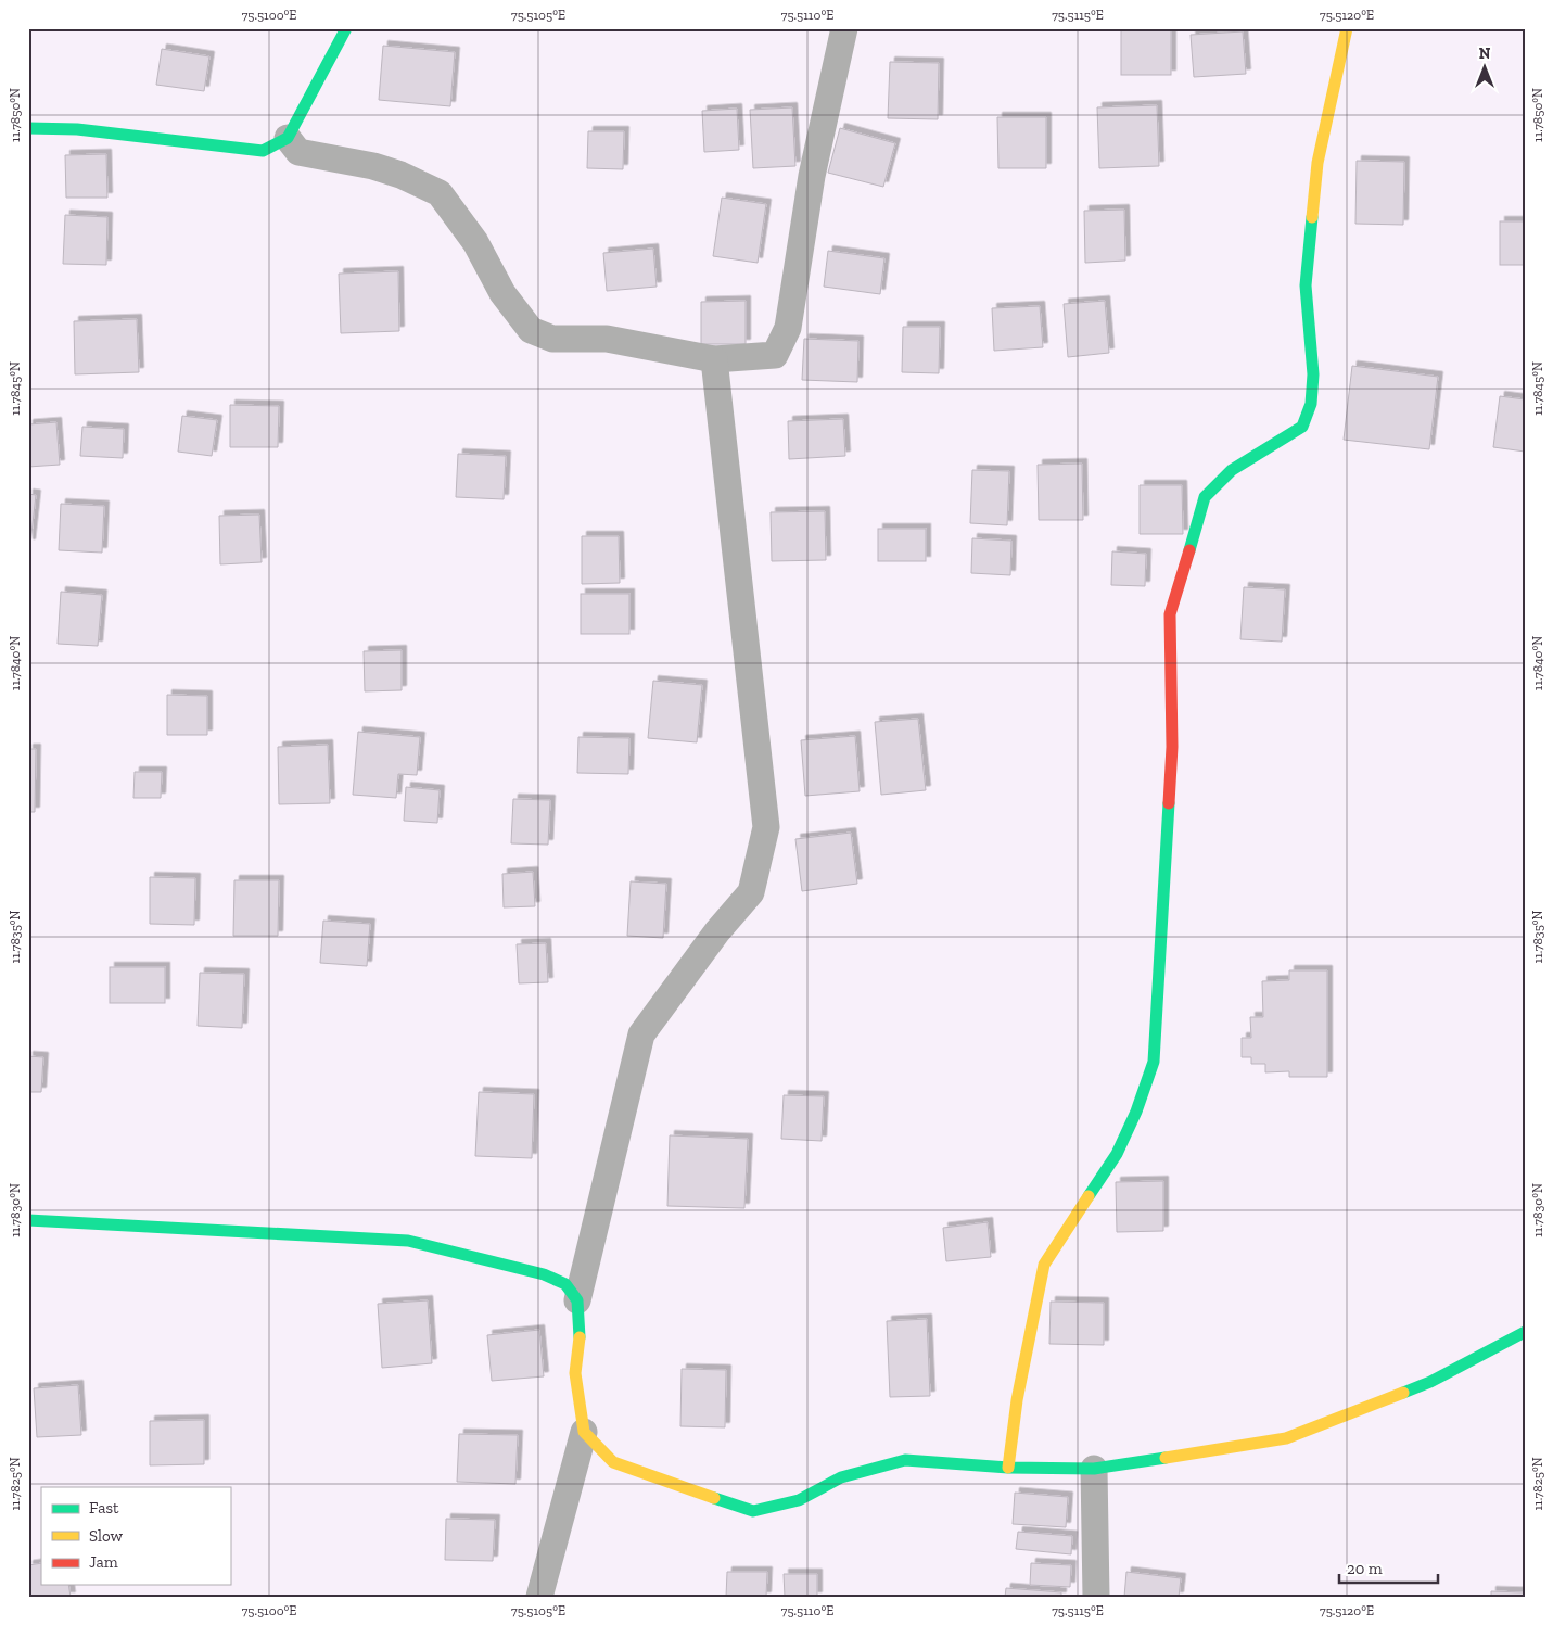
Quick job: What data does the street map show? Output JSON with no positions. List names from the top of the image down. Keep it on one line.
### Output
{"legend":["Fast","Slow","Jam"],"scale_bar":"20 m","north":"top","coordinates":["75.5100°E","75.5105°E","75.5110°E","75.5115°E","75.5120°E","11.7850°N","11.7845°N","11.7840°N","11.7835°N","11.7830°N","11.7825°N"]}
